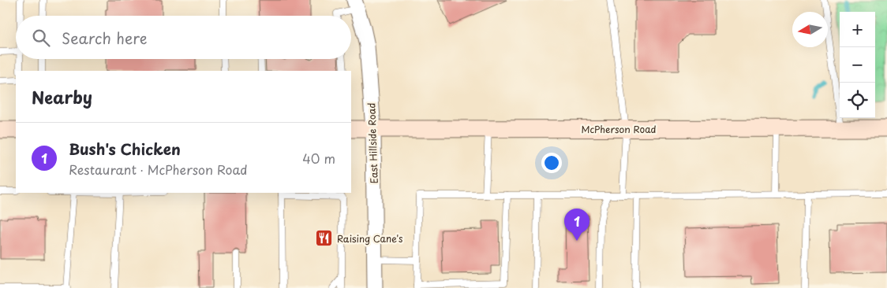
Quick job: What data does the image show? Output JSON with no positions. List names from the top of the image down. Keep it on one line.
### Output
{"streets":{"main road":["McPherson Road"],"street":["East Hillside Road"]},"crossings":[["McPherson Road","East Hillside Road"]],"places":{"restaurant":["Raising Cane's"]},"north":"left","page":{"map_buttons":["+","−"],"search":"Search here","heading":"Nearby","list":[{"mark":"1","name":"Bush's Chicken","note":"Restaurant · McPherson Road","value":"40 m"}],"pins":"1"}}
